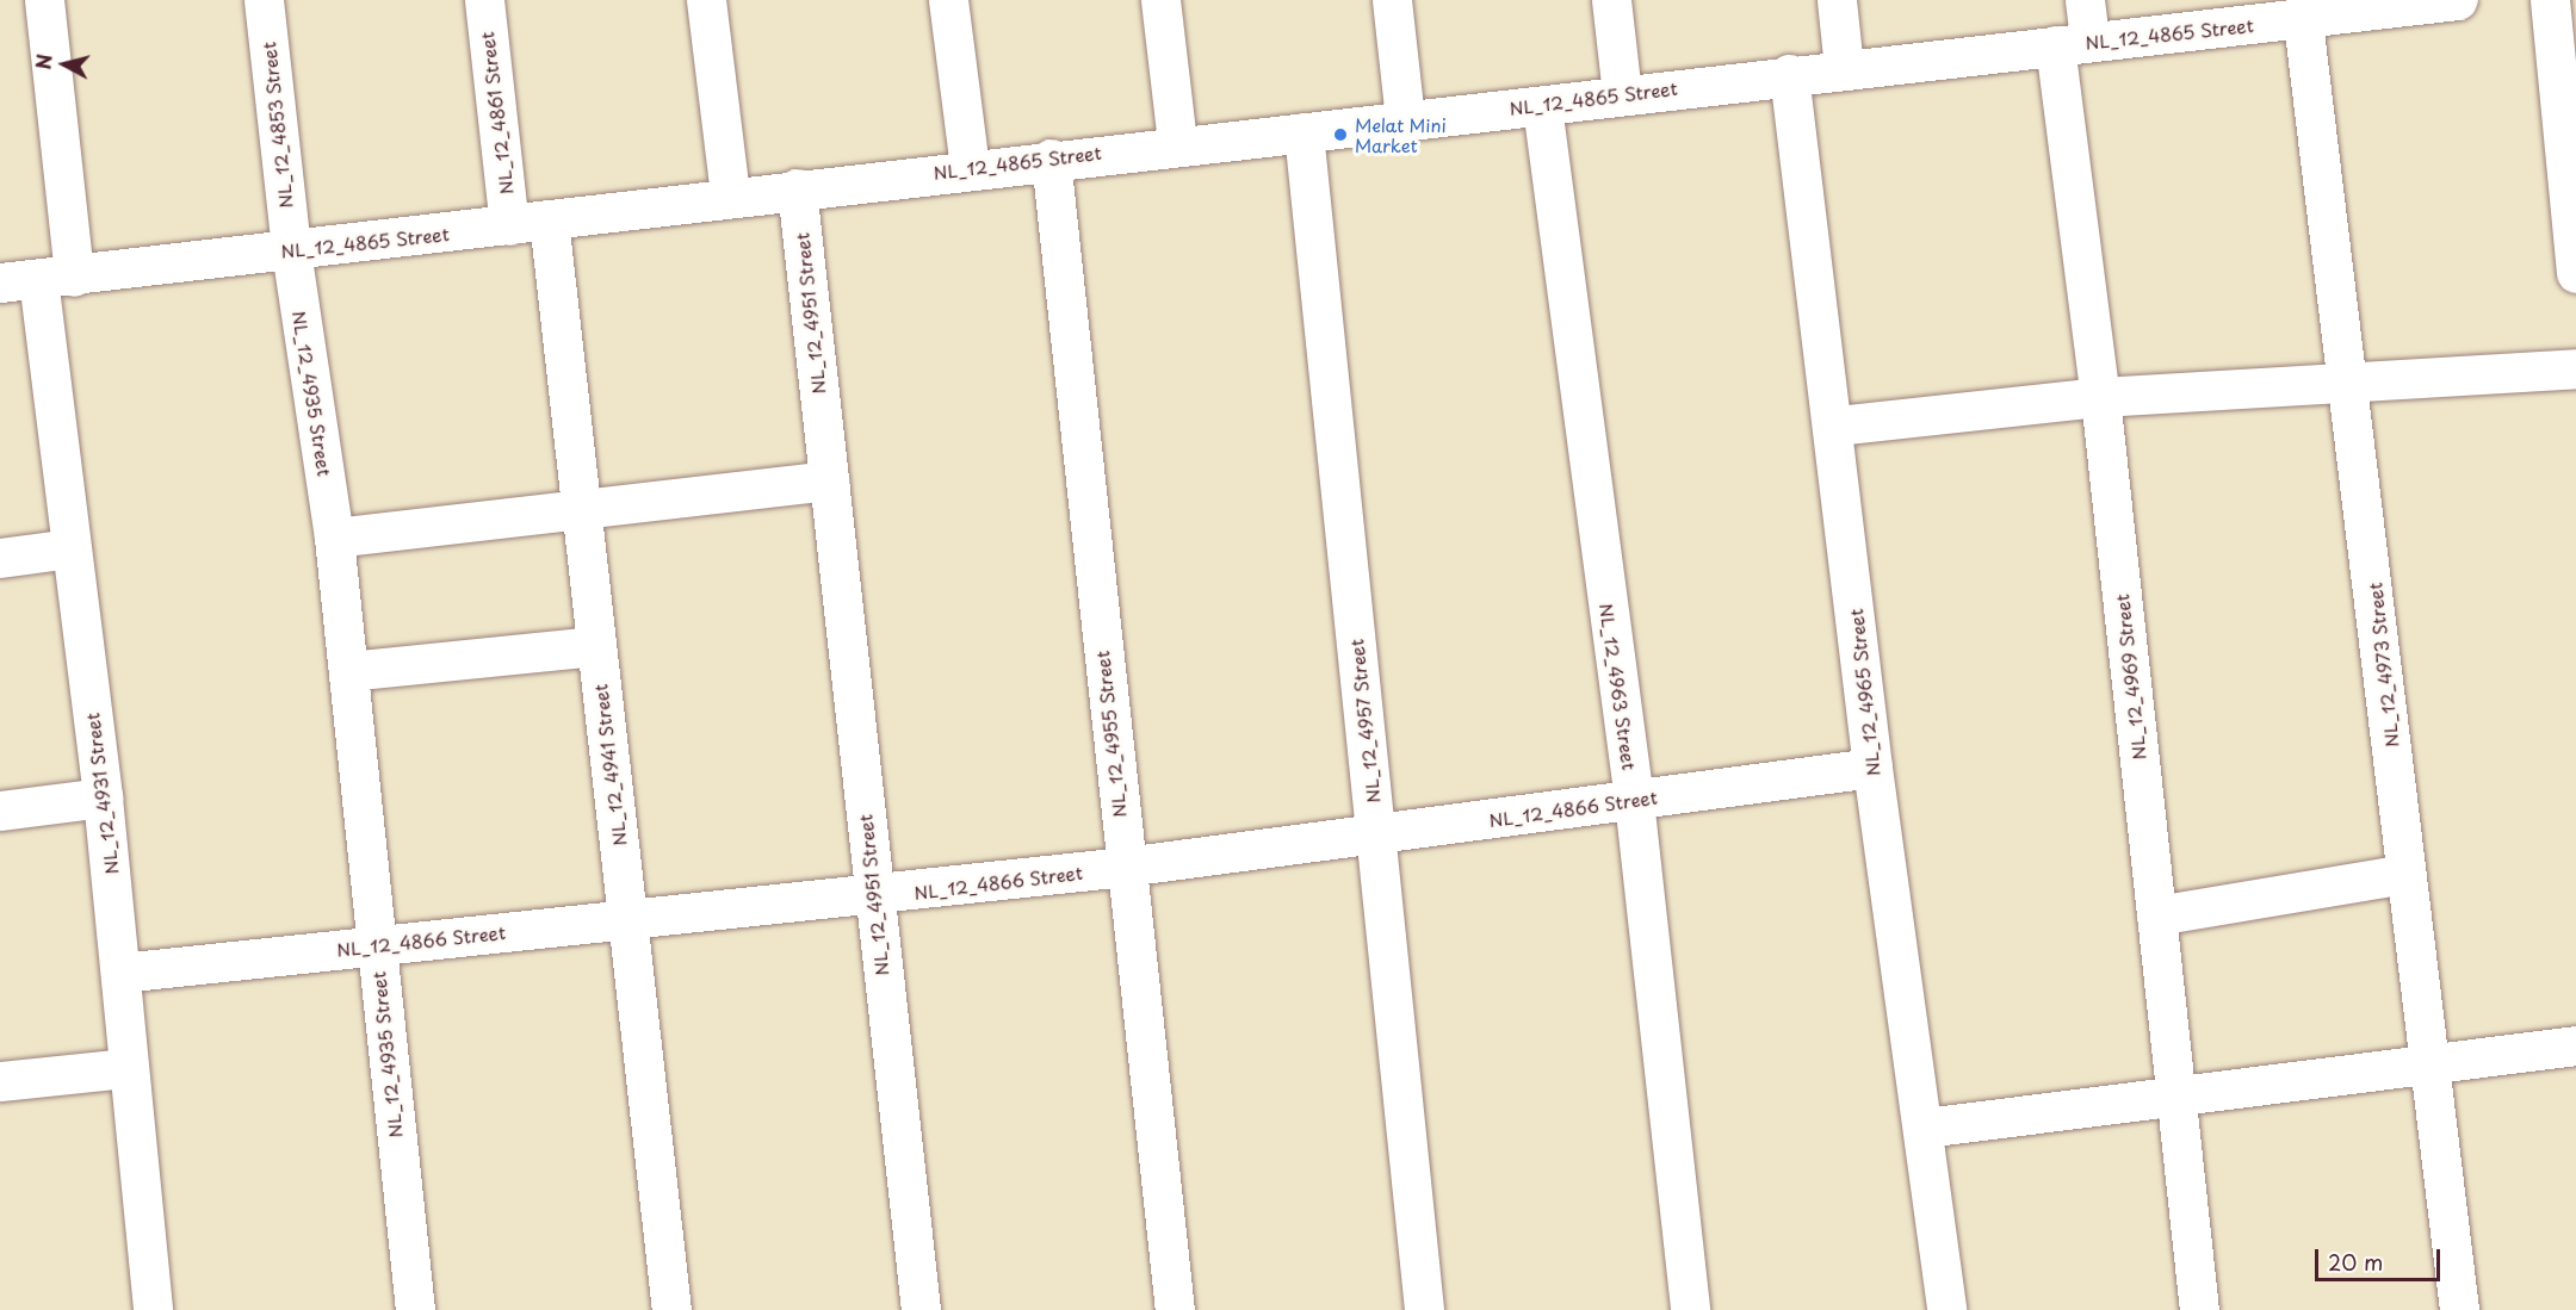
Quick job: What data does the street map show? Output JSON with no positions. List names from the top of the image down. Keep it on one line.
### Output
{"streets":{"street":["NL_12_4865 Street","NL_12_4861 Street","NL_12_4853 Street","NL_12_4951 Street","NL_12_4935 Street","NL_12_4973 Street","NL_12_4969 Street","NL_12_4963 Street","NL_12_4965 Street","NL_12_4957 Street","NL_12_4955 Street","NL_12_4941 Street","NL_12_4931 Street","NL_12_4866 Street"]},"crossings":[["NL_12_4865 Street","NL_12_4861 Street"],["NL_12_4865 Street","NL_12_4853 Street"],["NL_12_4865 Street","NL_12_4951 Street"],["NL_12_4865 Street","NL_12_4935 Street"],["NL_12_4865 Street","NL_12_4973 Street"],["NL_12_4865 Street","NL_12_4969 Street"],["NL_12_4865 Street","NL_12_4963 Street"],["NL_12_4865 Street","NL_12_4965 Street"],["NL_12_4865 Street","NL_12_4957 Street"],["NL_12_4865 Street","NL_12_4955 Street"],["NL_12_4865 Street","NL_12_4941 Street"],["NL_12_4865 Street","NL_12_4931 Street"],["NL_12_4853 Street","NL_12_4935 Street"],["NL_12_4951 Street","NL_12_4866 Street"],["NL_12_4935 Street","NL_12_4866 Street"],["NL_12_4963 Street","NL_12_4866 Street"],["NL_12_4965 Street","NL_12_4866 Street"],["NL_12_4957 Street","NL_12_4866 Street"],["NL_12_4955 Street","NL_12_4866 Street"],["NL_12_4941 Street","NL_12_4866 Street"],["NL_12_4931 Street","NL_12_4866 Street"]],"places":["Melat Mini Market"],"scale_bar":"20 m","north":"left"}
